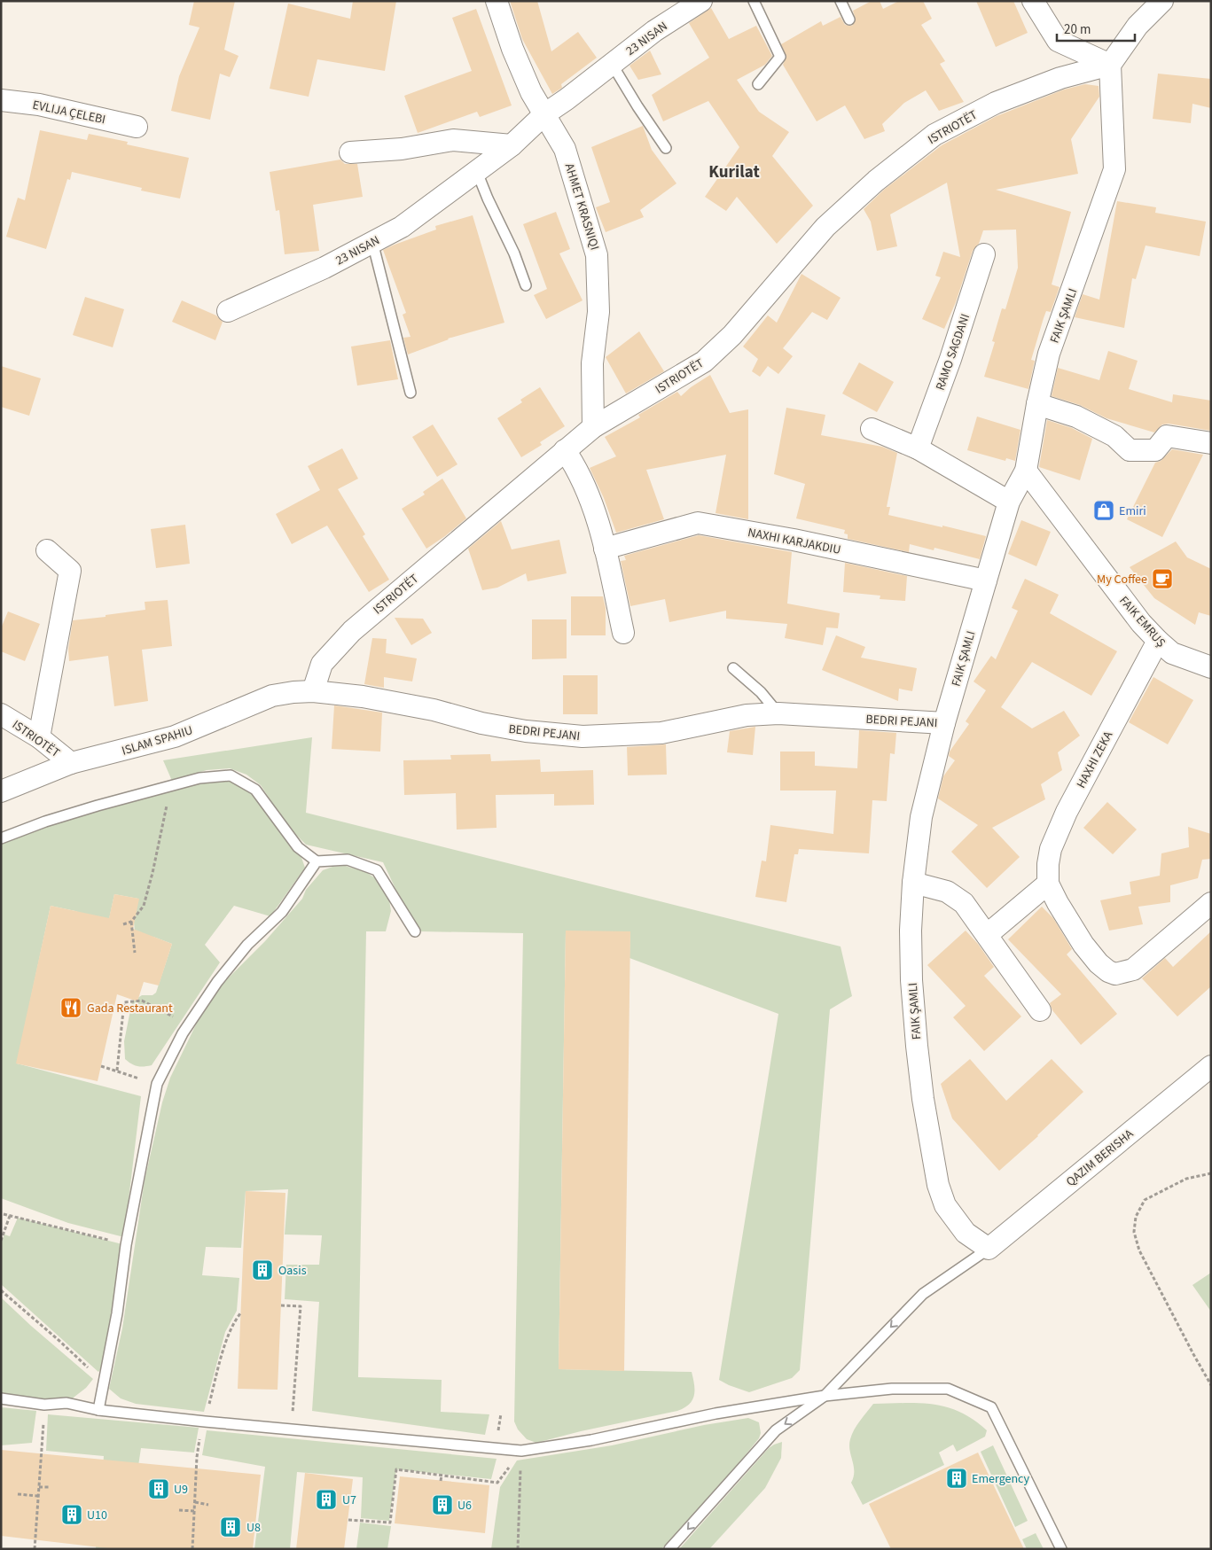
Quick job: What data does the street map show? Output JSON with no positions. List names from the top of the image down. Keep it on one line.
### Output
{"streets":{"street":["23 NISAN","EVLIJA ÇELEBI","ISTRIOTËT","AHMET KRASNIQI","FAIK ŞAMLI","RAMO SAGDANI","NAXHI KARJAKDIU","FAIK EMRUŞ","BEDRI PEJANI","ISLAM SPAHIU","HAXHI ZEKA","QAZIM BERISHA"]},"crossings":[["23 NISAN","AHMET KRASNIQI"],["ISTRIOTËT","AHMET KRASNIQI"],["ISTRIOTËT","FAIK ŞAMLI"],["ISTRIOTËT","BEDRI PEJANI"],["ISTRIOTËT","ISLAM SPAHIU"],["FAIK ŞAMLI","NAXHI KARJAKDIU"],["FAIK ŞAMLI","FAIK EMRUŞ"],["FAIK ŞAMLI","BEDRI PEJANI"],["FAIK ŞAMLI","QAZIM BERISHA"],["FAIK EMRUŞ","HAXHI ZEKA"],["BEDRI PEJANI","ISLAM SPAHIU"]],"districts":["Kurilat"],"places":{"shop":["Emiri"],"cafe":["My Coffee"],"restaurant":["Gada Restaurant"],"building":["Oasis","Emergency","U9","U7","U6","U10","U8"]},"scale_bar":"20 m"}
